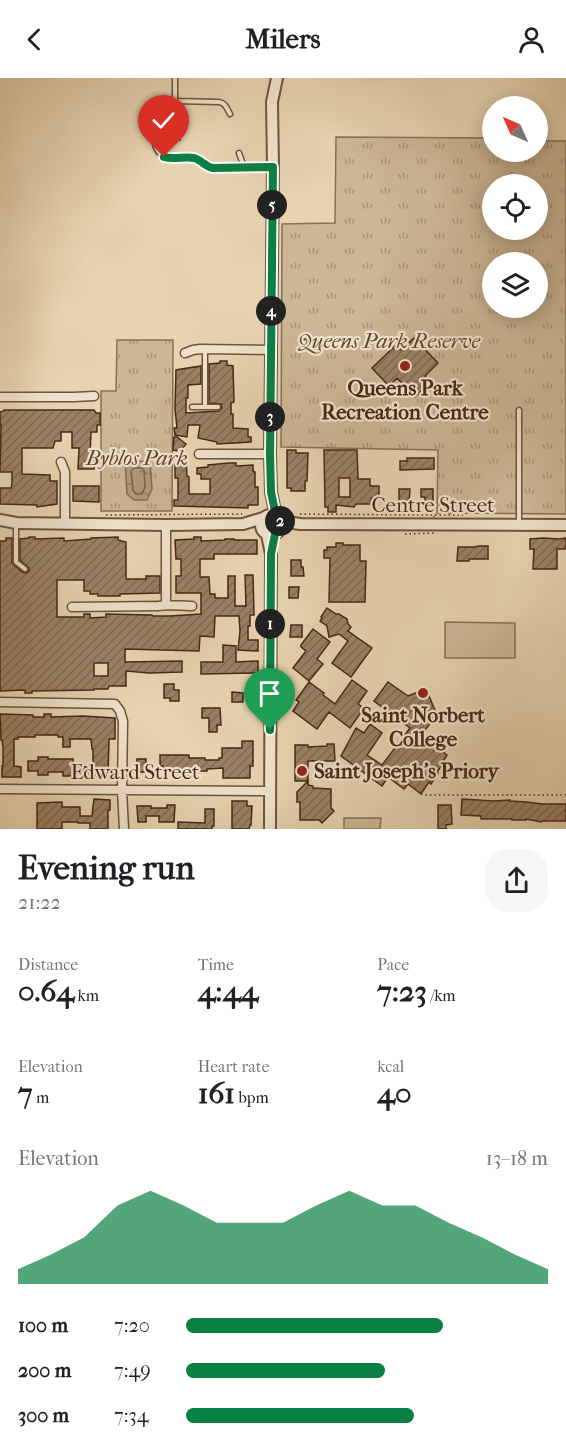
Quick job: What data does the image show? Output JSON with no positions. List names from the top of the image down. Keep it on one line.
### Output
{"streets":{"street":["Centre Street","Edward Street"]},"parks":["Queens Park Reserve","Byblos Park"],"places":["Queens Park Recreation Centre","Saint Norbert College","Saint Joseph's Priory"],"north":"top left","page":{"header":"Milers","pins":["5","4","3","2","1"],"heading":["Evening run","21:22"],"stats":[["Distance","0.64 km"],["Time","4:44"],["Pace","7:23 /km"],["Elevation","7 m"],["Heart rate","161 bpm"],["kcal","40"]],"chart":["Elevation","13–18 m"],"list":[{"name":"100 m","note":"7:20"},{"name":"200 m","note":"7:49"},{"name":"300 m","note":"7:34"}]}}
